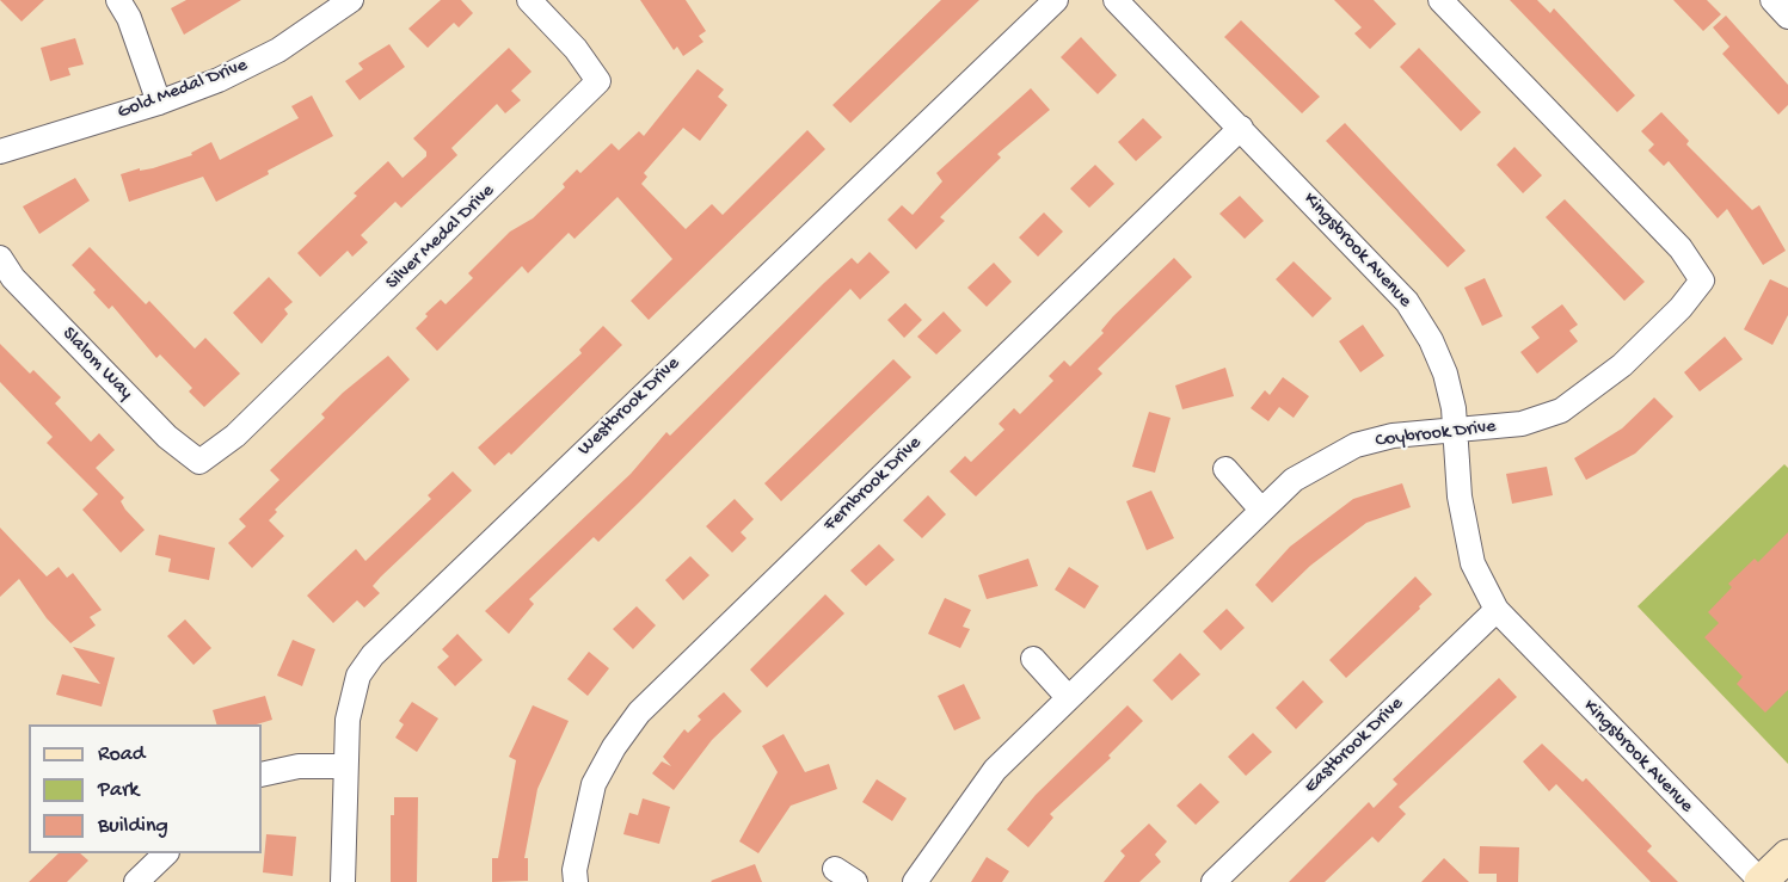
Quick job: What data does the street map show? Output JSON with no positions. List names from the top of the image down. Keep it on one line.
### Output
{"streets":{"street":["Gold Medal Drive","Silver Medal Drive","Kingsbrook Avenue","Slalom Way","Westbrook Drive","Coybrook Drive","Fernbrook Drive","Eastbrook Drive"]},"crossings":[["Silver Medal Drive","Slalom Way"],["Kingsbrook Avenue","Coybrook Drive"],["Kingsbrook Avenue","Fernbrook Drive"],["Kingsbrook Avenue","Eastbrook Drive"]],"legend":["Road","Park","Building"]}
